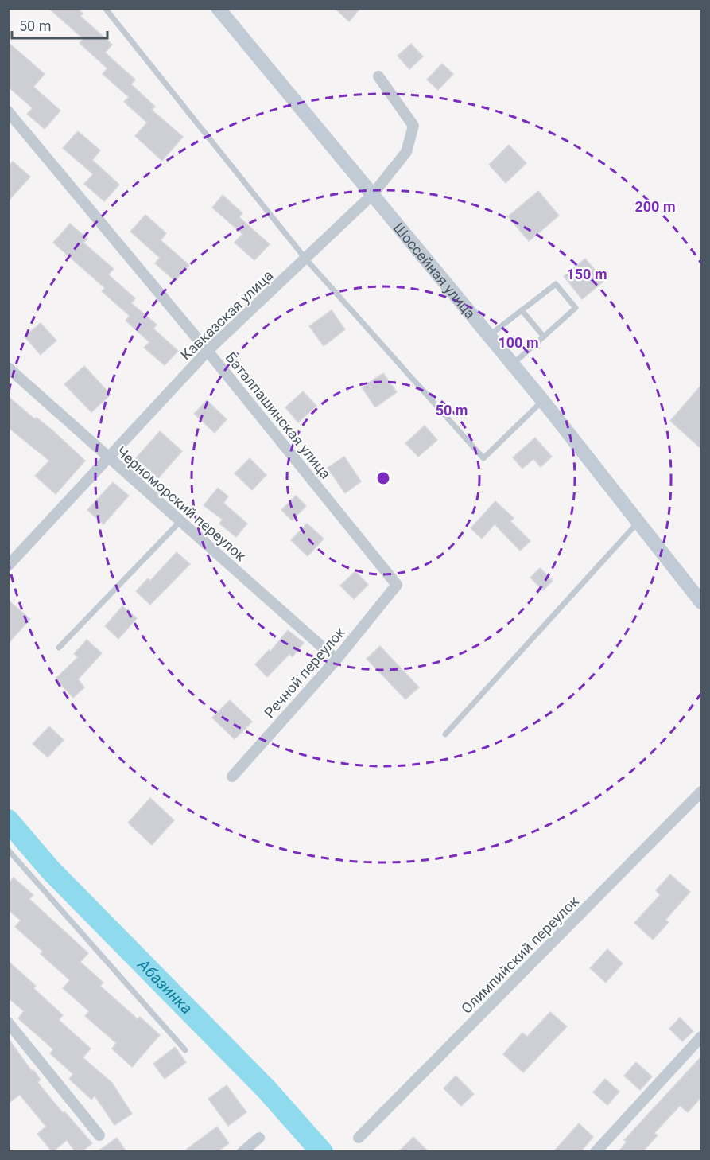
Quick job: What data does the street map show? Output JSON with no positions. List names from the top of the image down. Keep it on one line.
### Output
{"streets":{"main road":["Шоссейная улица"],"street":["Кавказская улица","Баталпашинская улица","Черноморский переулок","Речной переулок","Олимпийский переулок"]},"crossings":[["Шоссейная улица","Кавказская улица"],["Кавказская улица","Баталпашинская улица"],["Кавказская улица","Черноморский переулок"],["Баталпашинская улица","Речной переулок"],["Черноморский переулок","Речной переулок"]],"water":["Абазинка"],"scale_bar":"50 m","rings":["200 m","150 m","100 m","50 m"]}
